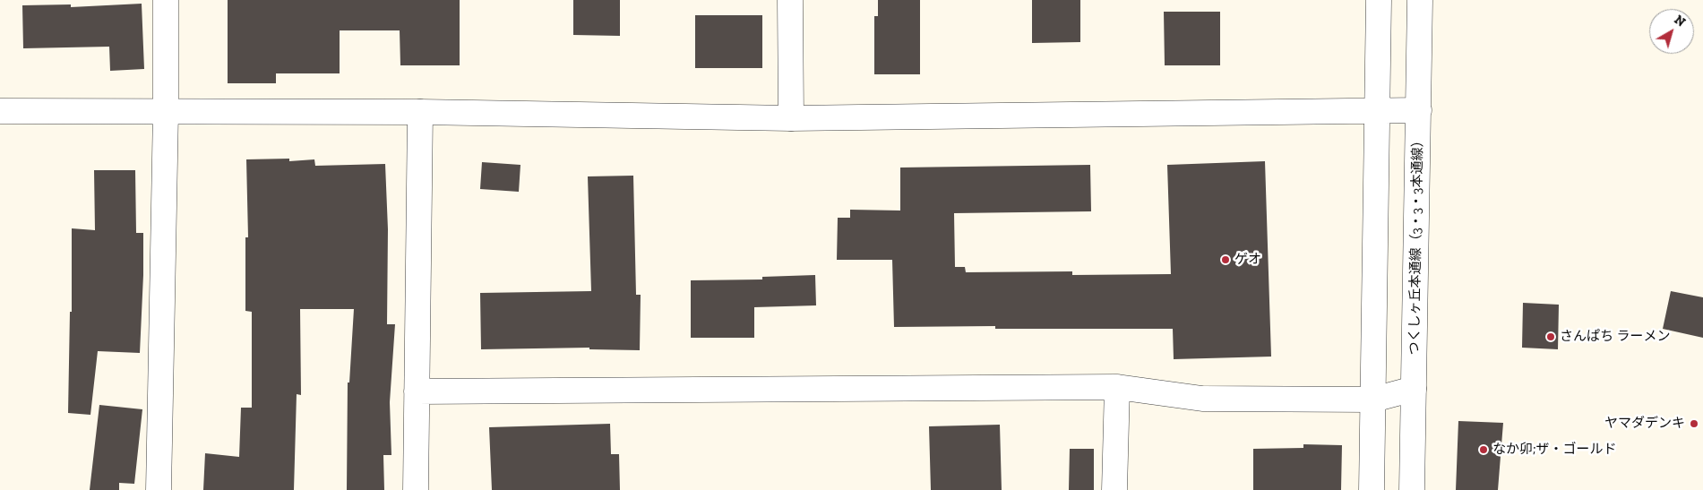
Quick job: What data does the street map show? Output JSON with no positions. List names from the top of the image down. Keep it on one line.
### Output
{"streets":{"street":["つくしヶ丘本通線（3・3・3本通線）"]},"places":["ゲオ","さんぱち ラーメン","ヤマダデンキ","なか卯;ザ・ゴールド"],"north":"top right"}
